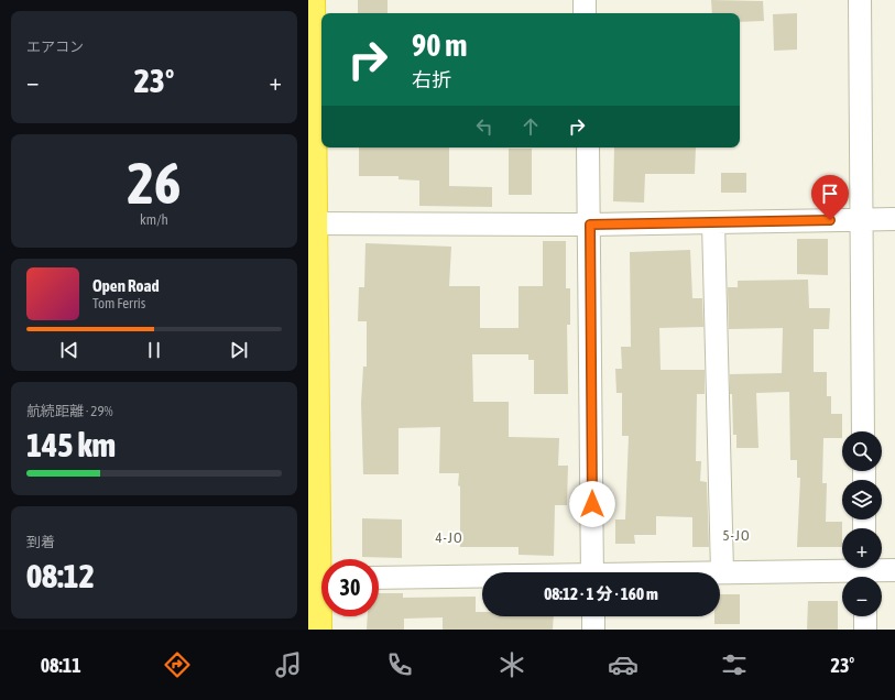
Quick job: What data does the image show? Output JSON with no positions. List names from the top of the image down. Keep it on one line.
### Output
{"districts":["5-JO","4-JO"],"page":{"tile":["エアコン",["26","km/h"],["航続距離 · 29%","145 km"],["到着","08:12"]],"turn":["90 m","右折"],"heat":["−","23°","+"],"song":["Open Road","Tom Ferris"],"map_buttons":["+","−"],"limit":"30","trip":"08:12 · 1 分 · 160 m","tabs":["08:11","23°"]}}
